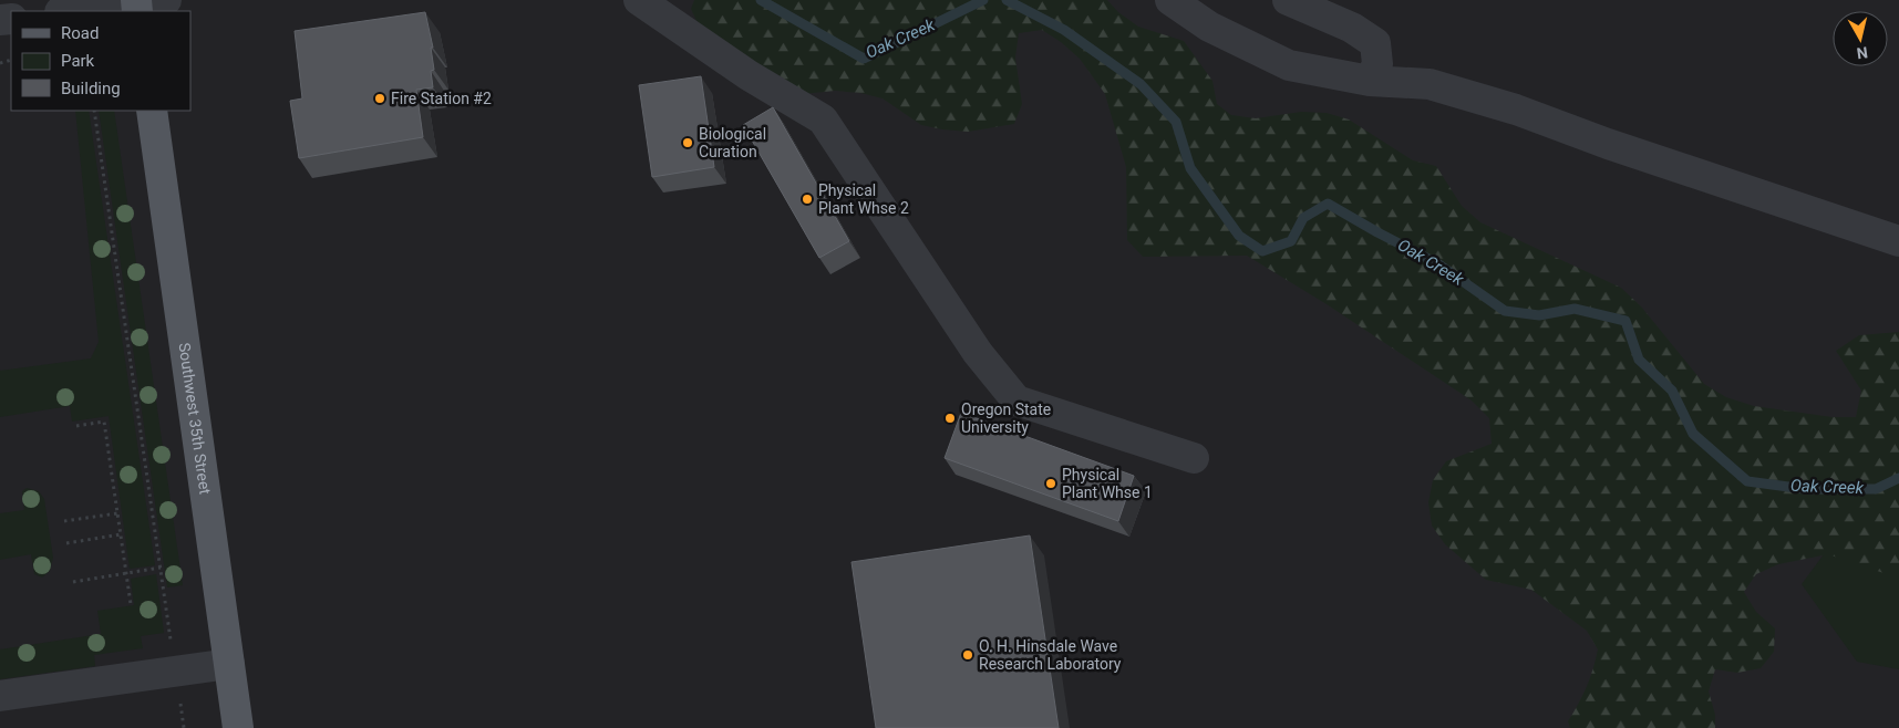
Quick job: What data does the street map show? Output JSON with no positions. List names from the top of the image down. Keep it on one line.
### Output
{"streets":{"main road":["Southwest 35th Street"]},"water":["Oak Creek"],"places":["Fire Station #2","Biological Curation","Physical Plant Whse 2","Oregon State University","Physical Plant Whse 1","O. H. Hinsdale Wave Research Laboratory"],"legend":["Road","Park","Building"],"north":"bottom"}
